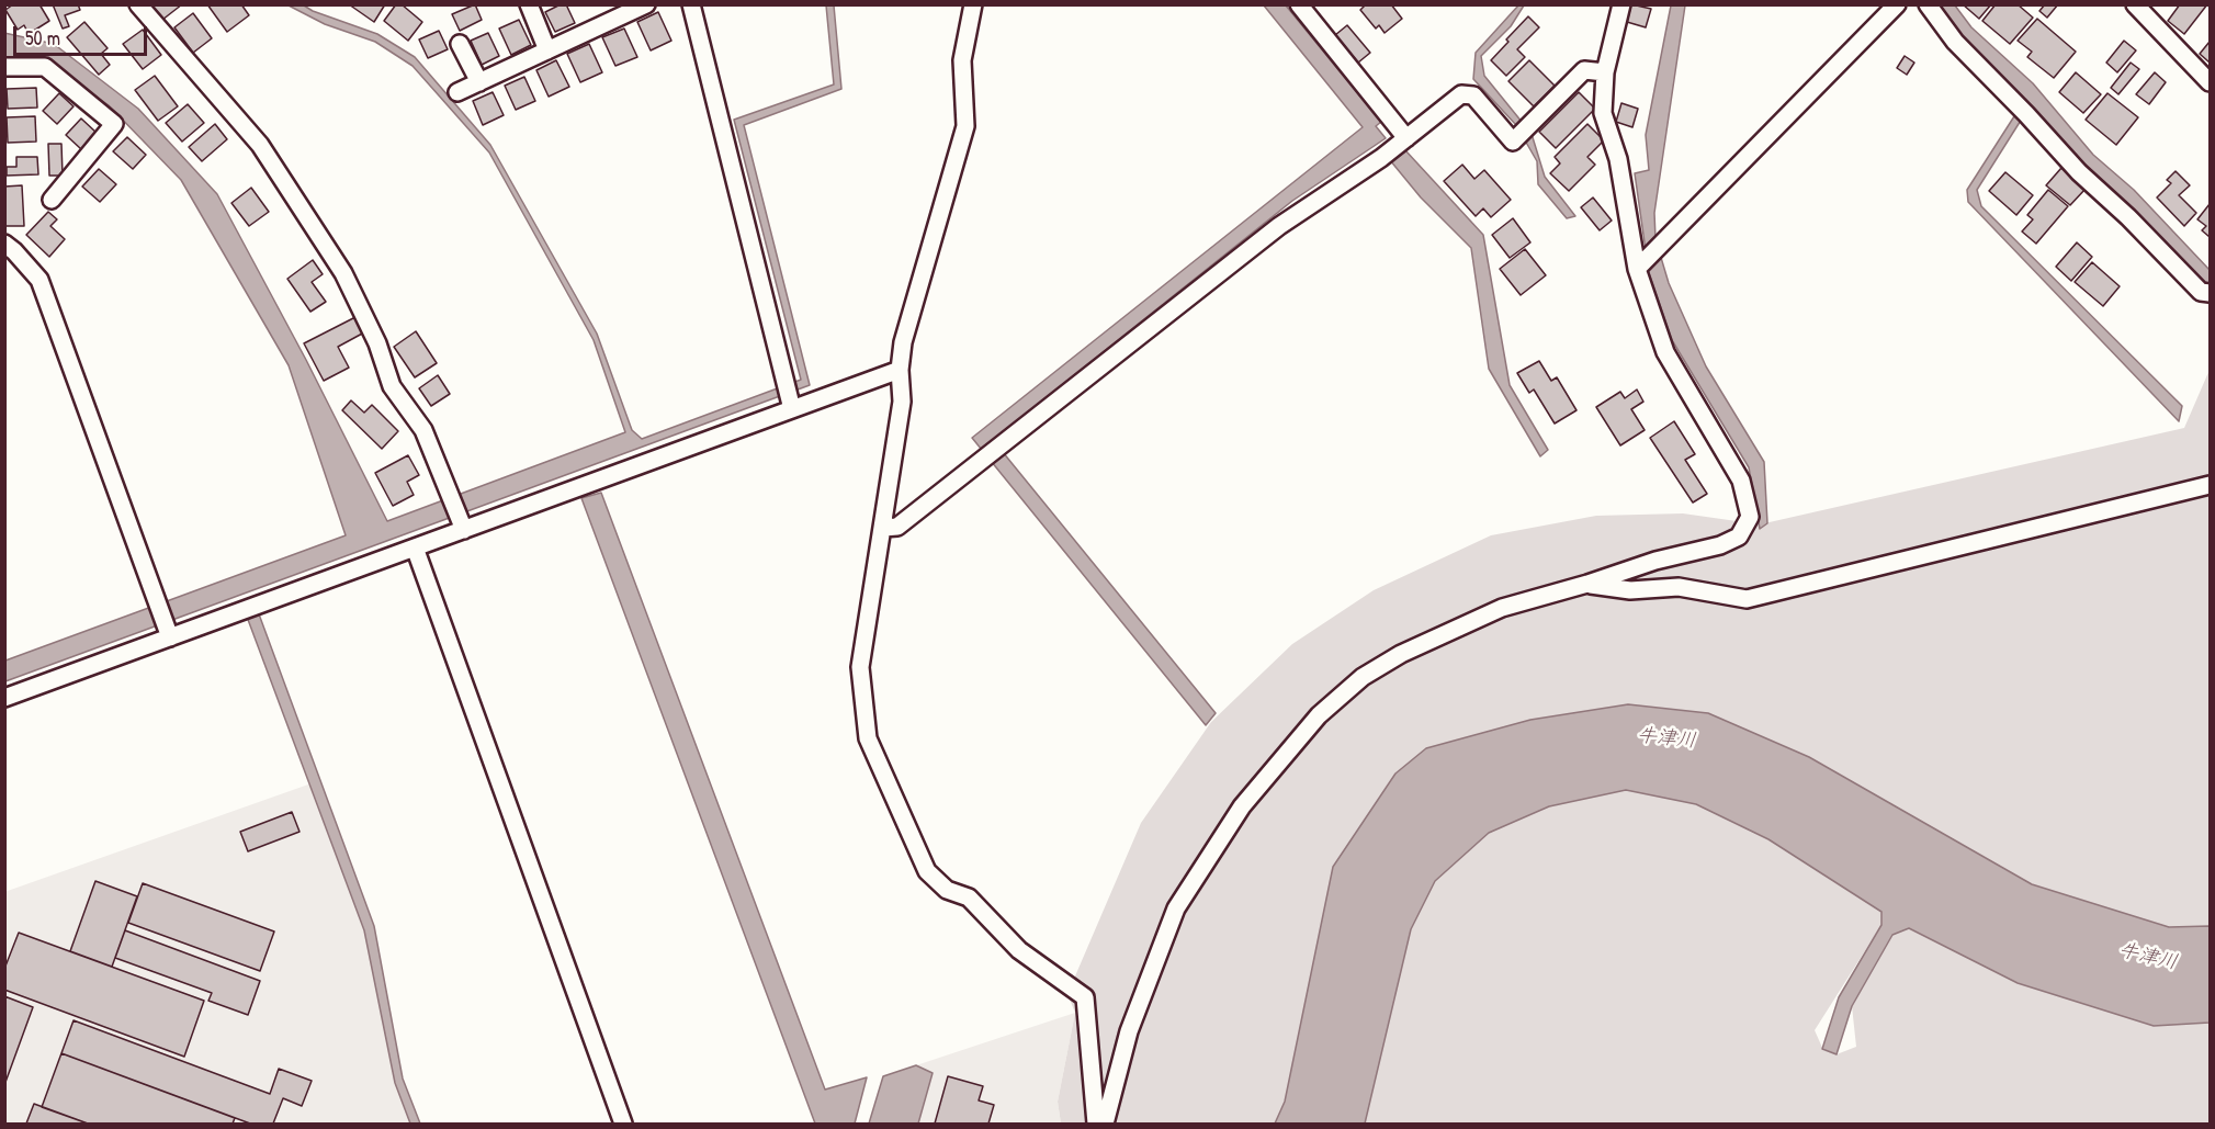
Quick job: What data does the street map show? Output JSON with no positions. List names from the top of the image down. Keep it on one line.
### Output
{"water":["牛津川"],"scale_bar":"50 m"}
